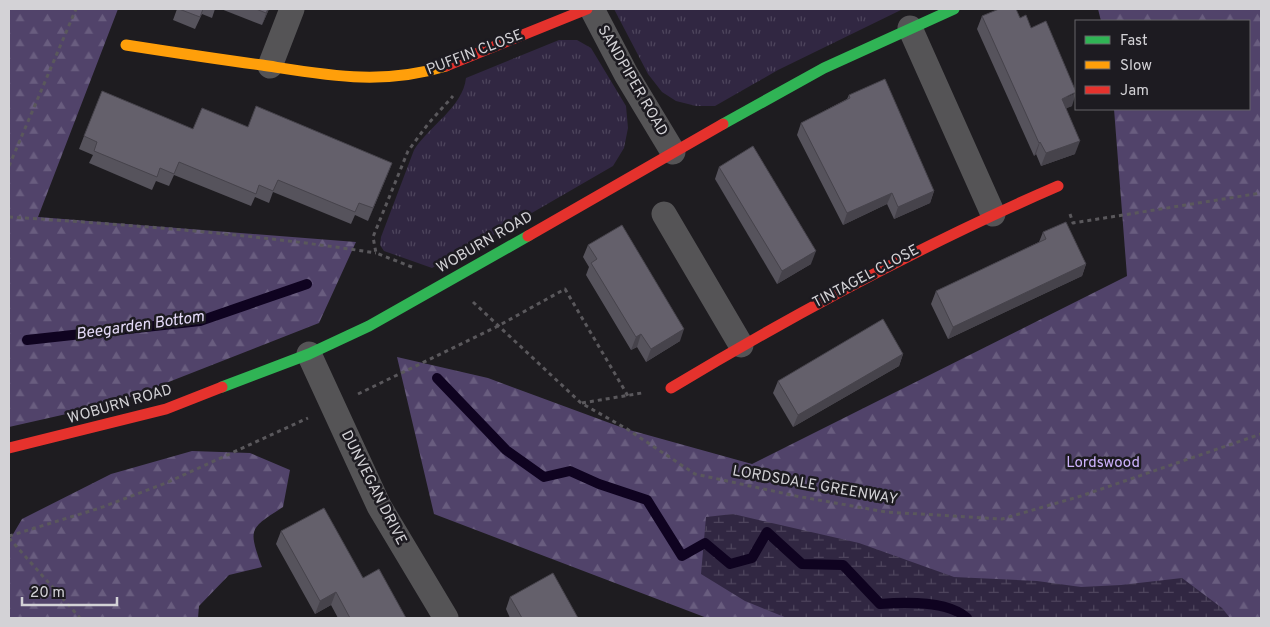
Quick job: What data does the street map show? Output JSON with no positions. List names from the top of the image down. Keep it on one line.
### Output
{"streets":{"street":["PUFFIN CLOSE","SANDPIPER ROAD","WOBURN ROAD","TINTAGEL CLOSE","DUNVEGAN DRIVE"],"path":["LORDSDALE GREENWAY"]},"crossings":[["SANDPIPER ROAD","WOBURN ROAD"],["WOBURN ROAD","LORDSDALE GREENWAY"],["WOBURN ROAD","DUNVEGAN DRIVE"]],"water":["Beegarden Bottom"],"parks":["Lordswood"],"legend":["Fast","Slow","Jam"],"scale_bar":"20 m"}
